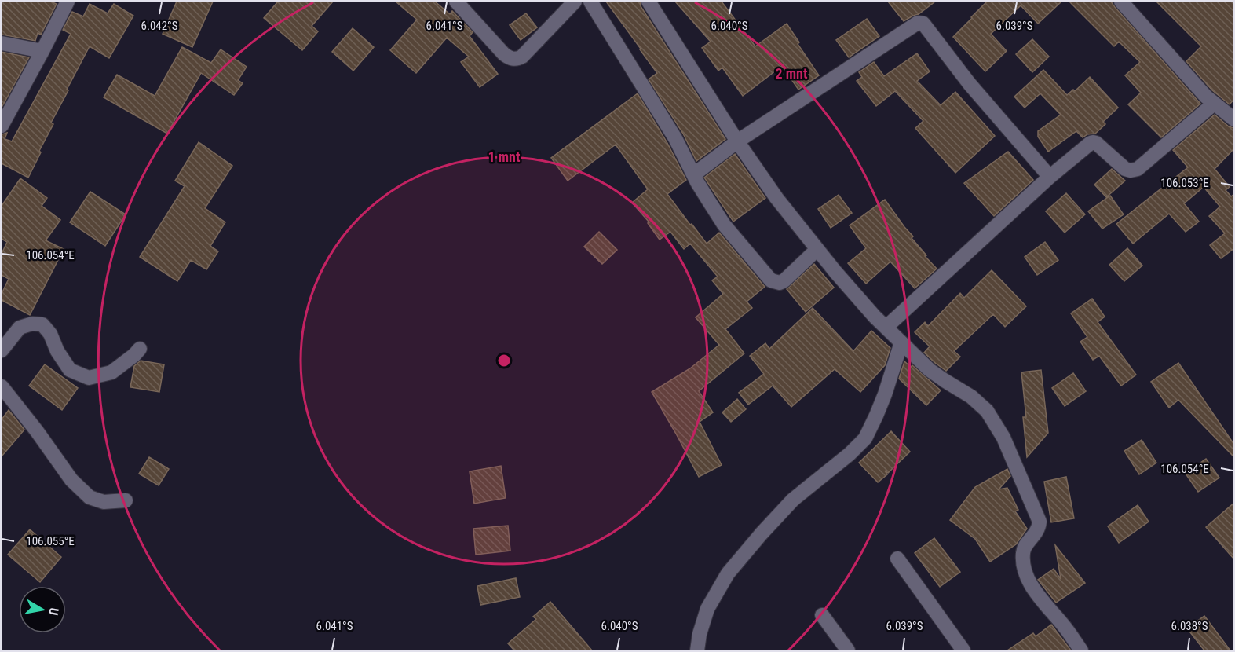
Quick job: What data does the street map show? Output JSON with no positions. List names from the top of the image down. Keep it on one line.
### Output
{"north":"right","coordinates":["6.042°S","6.041°S","6.040°S","6.039°S","106.053°E","106.054°E","106.055°E","6.038°S"],"rings":["2 mnt","1 mnt"]}
